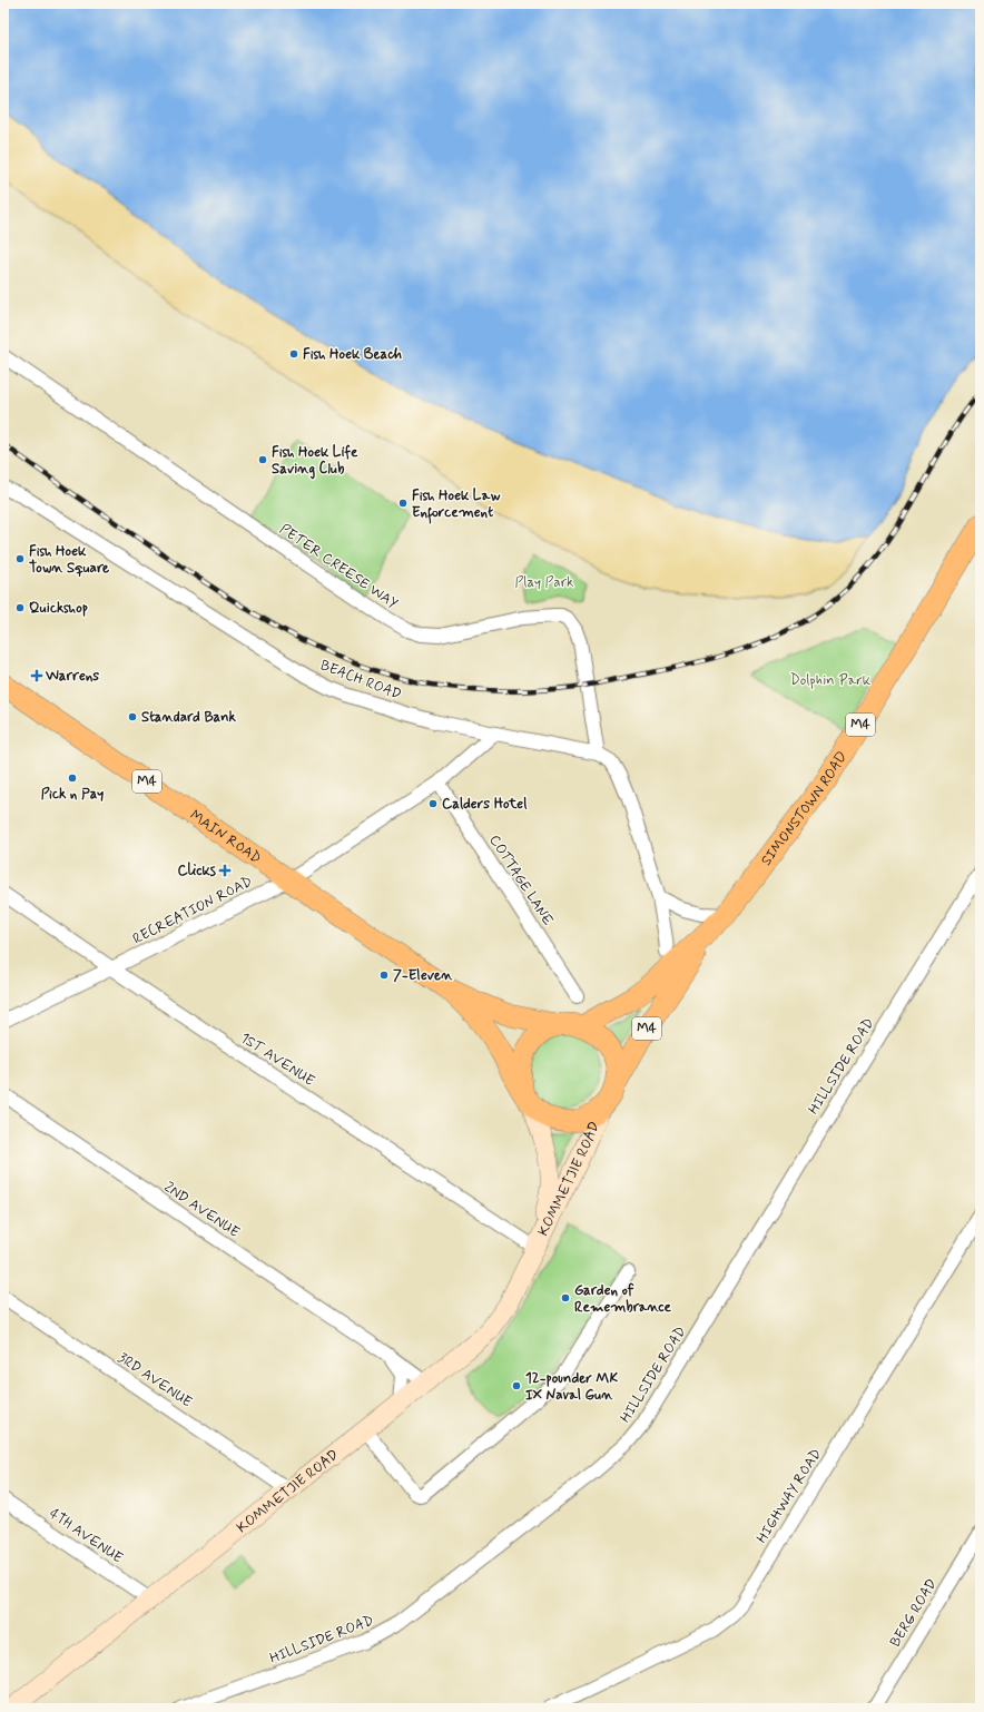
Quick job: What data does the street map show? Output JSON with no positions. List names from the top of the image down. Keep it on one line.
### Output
{"streets":{"main road":["M4","SIMONSTOWN ROAD","MAIN ROAD","KOMMETJIE ROAD"],"street":["PETER CREESE WAY","BEACH ROAD","COTTAGE LANE","RECREATION ROAD","1ST AVENUE","HILLSIDE ROAD","2ND AVENUE","3RD AVENUE","HIGHWAY ROAD","4TH AVENUE","BERG ROAD"]},"crossings":[["PETER CREESE WAY","BEACH ROAD"],["BEACH ROAD","RECREATION ROAD"],["SIMONSTOWN ROAD","MAIN ROAD"],["SIMONSTOWN ROAD","KOMMETJIE ROAD"],["MAIN ROAD","RECREATION ROAD"],["MAIN ROAD","KOMMETJIE ROAD"],["COTTAGE LANE","RECREATION ROAD"],["RECREATION ROAD","1ST AVENUE"],["1ST AVENUE","KOMMETJIE ROAD"],["KOMMETJIE ROAD","2ND AVENUE"],["KOMMETJIE ROAD","3RD AVENUE"],["KOMMETJIE ROAD","4TH AVENUE"]],"parks":["Play Park","Dolphin Park"],"places":{"other":["Fish Hoek Beach","Fish Hoek Life Saving Club","Fish Hoek Law Enforcement","Fish Hoek Town Square","Quickshop","Standard Bank","Pick n Pay","Calders Hotel","7-Eleven","Garden of Remembrance","12-pounder MK IX Naval Gun"],"health":["Warrens","Clicks"]}}
